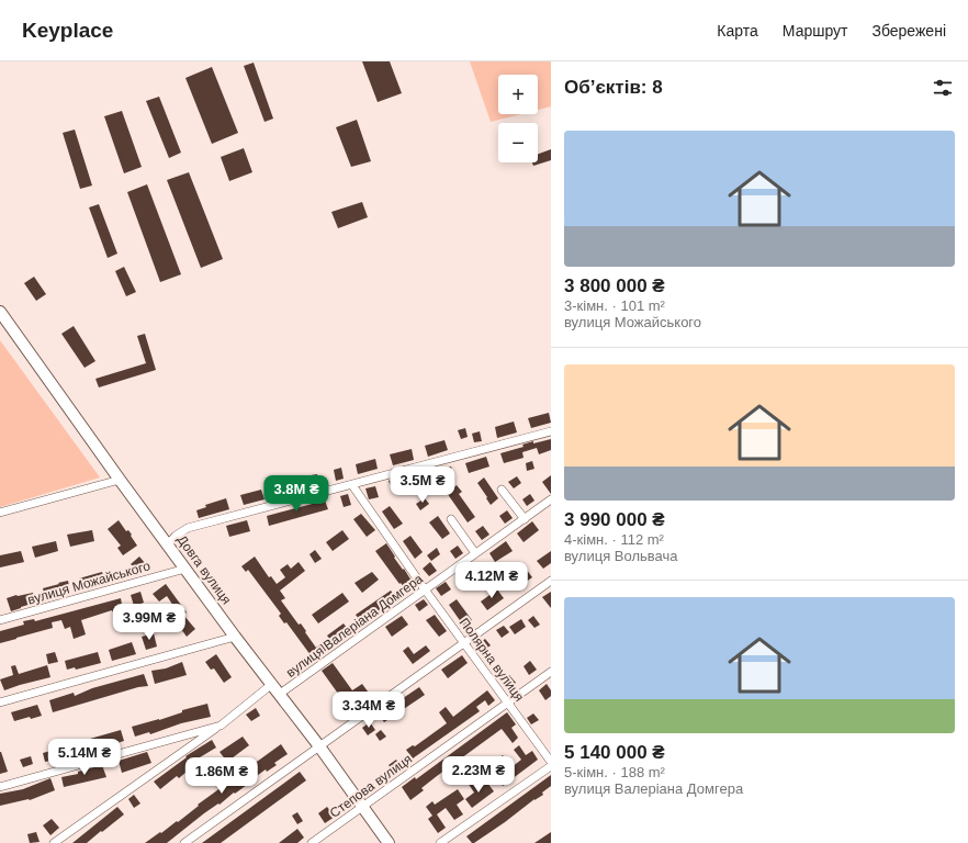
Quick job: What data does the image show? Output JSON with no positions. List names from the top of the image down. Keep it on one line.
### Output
{"streets":{"street":["Довга вулиця","вулиця Можайського","вулиця Валеріана Домгера","Полярна вулиця","Степова вулиця"]},"crossings":[["Довга вулиця","вулиця Можайського"],["Довга вулиця","вулиця Валеріана Домгера"],["Довга вулиця","Степова вулиця"],["вулиця Валеріана Домгера","Полярна вулиця"],["Полярна вулиця","Степова вулиця"]],"page":{"header":"Keyplace","nav":["Карта","Маршрут","Збережені"],"heading":"Об’єктів: 8","map_buttons":["+","−"],"list":[{"name":"3 800 000 ₴","note":"3-кімн. · 101 m² · вулиця Можайського"},{"name":"3 990 000 ₴","note":"4-кімн. · 112 m² · вулиця Вольвача"},{"name":"5 140 000 ₴","note":"5-кімн. · 188 m² · вулиця Валеріана Домгера"}],"price":["3.5M ₴","3.8M ₴","4.12M ₴","3.99M ₴","3.34M ₴","5.14M ₴","2.23M ₴","1.86M ₴"]}}
